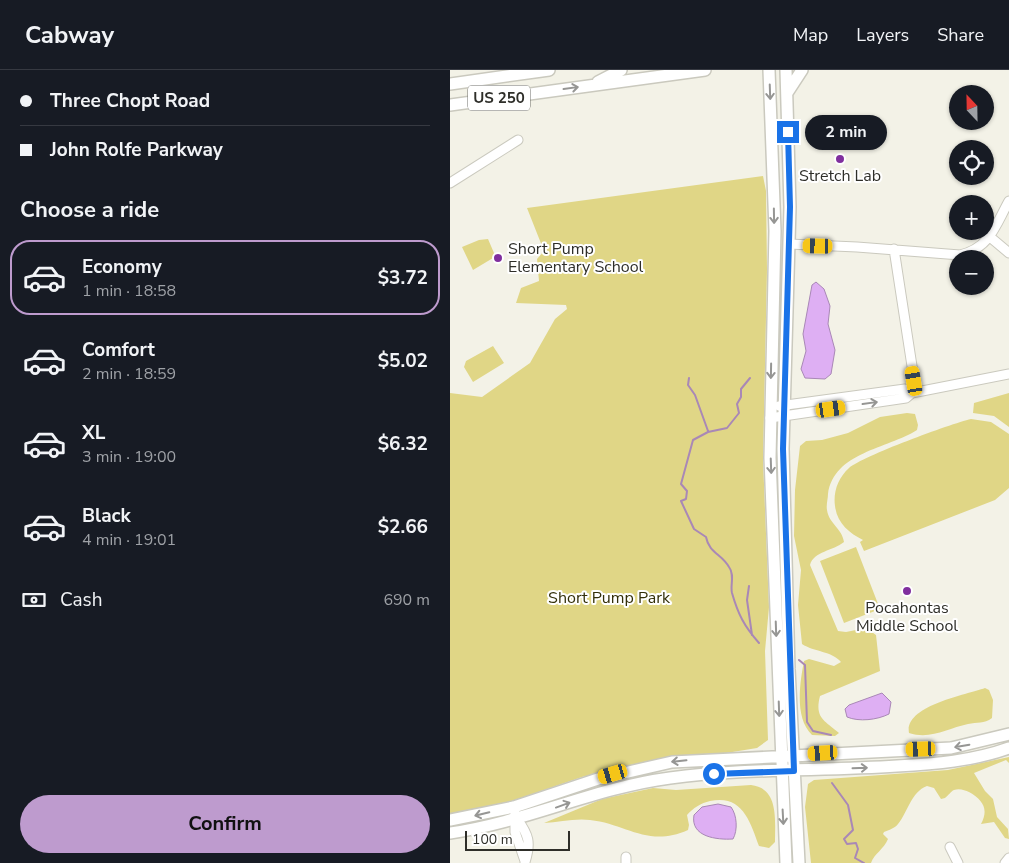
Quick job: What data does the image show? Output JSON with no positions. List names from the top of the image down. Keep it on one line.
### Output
{"streets":{"main road":["US 250"]},"parks":["Short Pump Park"],"places":["Stretch Lab","Short Pump Elementary School","Pocahontas Middle School"],"scale_bar":"100 m","north":"top","page":{"header":"Cabway","nav":["Map","Layers","Share"],"banner":["Three Chopt Road","John Rolfe Parkway"],"map_buttons":["+","−"],"bubble":"2 min","heading":"Choose a ride","list":[{"name":"Economy","note":"1 min · 18:58","value":"$3.72"},{"name":"Comfort","note":"2 min · 18:59","value":"$5.02"},{"name":"XL","note":"3 min · 19:00","value":"$6.32"},{"name":"Black","note":"4 min · 19:01","value":"$2.66"}],"pay":["Cash","690 m"],"buttons":"Confirm","scale":"100 m"}}
